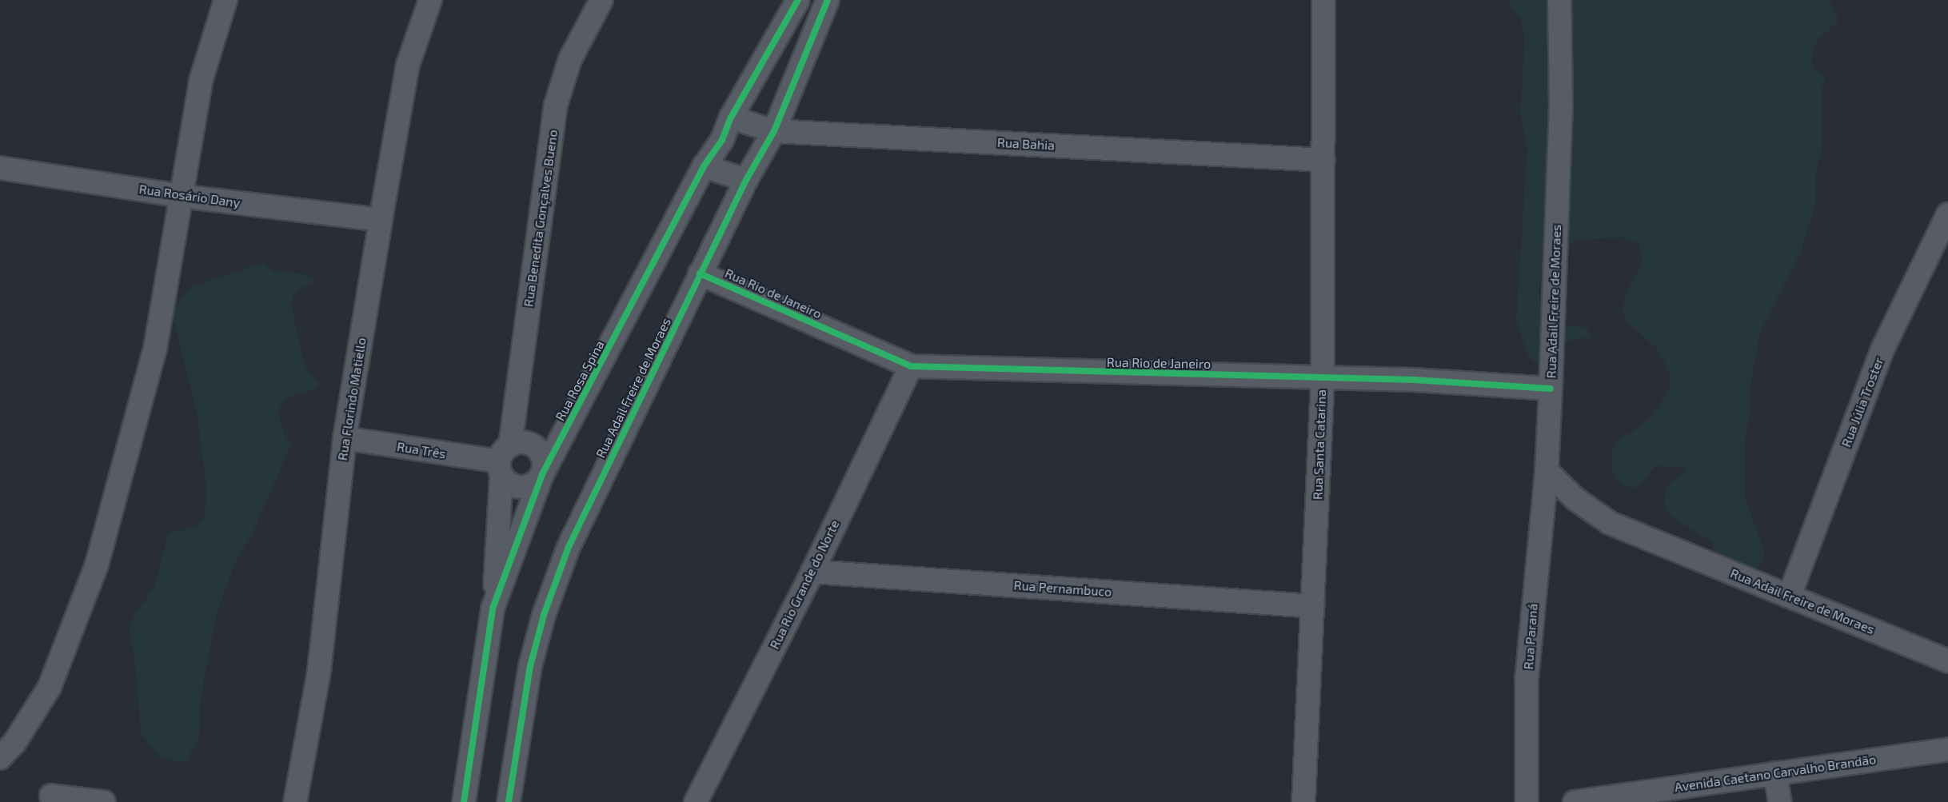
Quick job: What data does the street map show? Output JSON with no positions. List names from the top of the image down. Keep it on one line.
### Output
{"streets":{"street":["Rua Bahia","Rua Rosário Dany","Rua Benedita Gonçalves Bueno","Rua Rio de Janeiro","Rua Adail Freire de Moraes","Rua Rosa Spina","Rua Florindo Matiello","Rua Júlia Troster","Rua Santa Catarina","Rua Três","Rua Rio Grande do Norte","Rua Pernambuco","Rua Paraná","Avenida Caetano Carvalho Brandão"]},"crossings":[["Rua Bahia","Rua Adail Freire de Moraes"],["Rua Bahia","Rua Rosa Spina"],["Rua Bahia","Rua Santa Catarina"],["Rua Rosário Dany","Rua Florindo Matiello"],["Rua Benedita Gonçalves Bueno","Rua Rosa Spina"],["Rua Benedita Gonçalves Bueno","Rua Três"],["Rua Rio de Janeiro","Rua Adail Freire de Moraes"],["Rua Rio de Janeiro","Rua Santa Catarina"],["Rua Rio de Janeiro","Rua Rio Grande do Norte"],["Rua Adail Freire de Moraes","Rua Júlia Troster"],["Rua Adail Freire de Moraes","Rua Paraná"],["Rua Rosa Spina","Rua Três"],["Rua Florindo Matiello","Rua Três"],["Rua Santa Catarina","Rua Pernambuco"],["Rua Rio Grande do Norte","Rua Pernambuco"]]}
